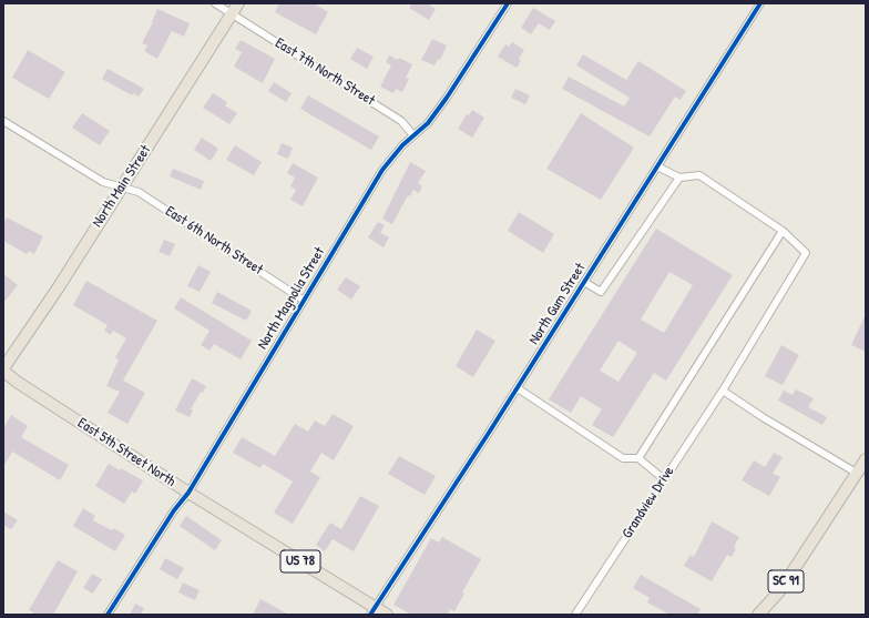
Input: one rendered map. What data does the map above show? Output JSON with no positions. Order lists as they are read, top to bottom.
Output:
{
  "streets": {
    "main road": [
      "North Main Street",
      "East 5th Street North",
      "US 78",
      "SC 91"
    ],
    "street": [
      "East 7th North Street",
      "East 6th North Street",
      "North Magnolia Street",
      "North Gum Street",
      "Grandview Drive"
    ]
  },
  "crossings": [
    ["East 7th North Street", "North Main Street"],
    ["East 7th North Street", "North Magnolia Street"],
    ["North Main Street", "East 6th North Street"],
    ["North Main Street", "East 5th Street North"],
    ["East 6th North Street", "North Magnolia Street"],
    ["North Magnolia Street", "East 5th Street North"],
    ["North Gum Street", "East 5th Street North"]
  ]
}
